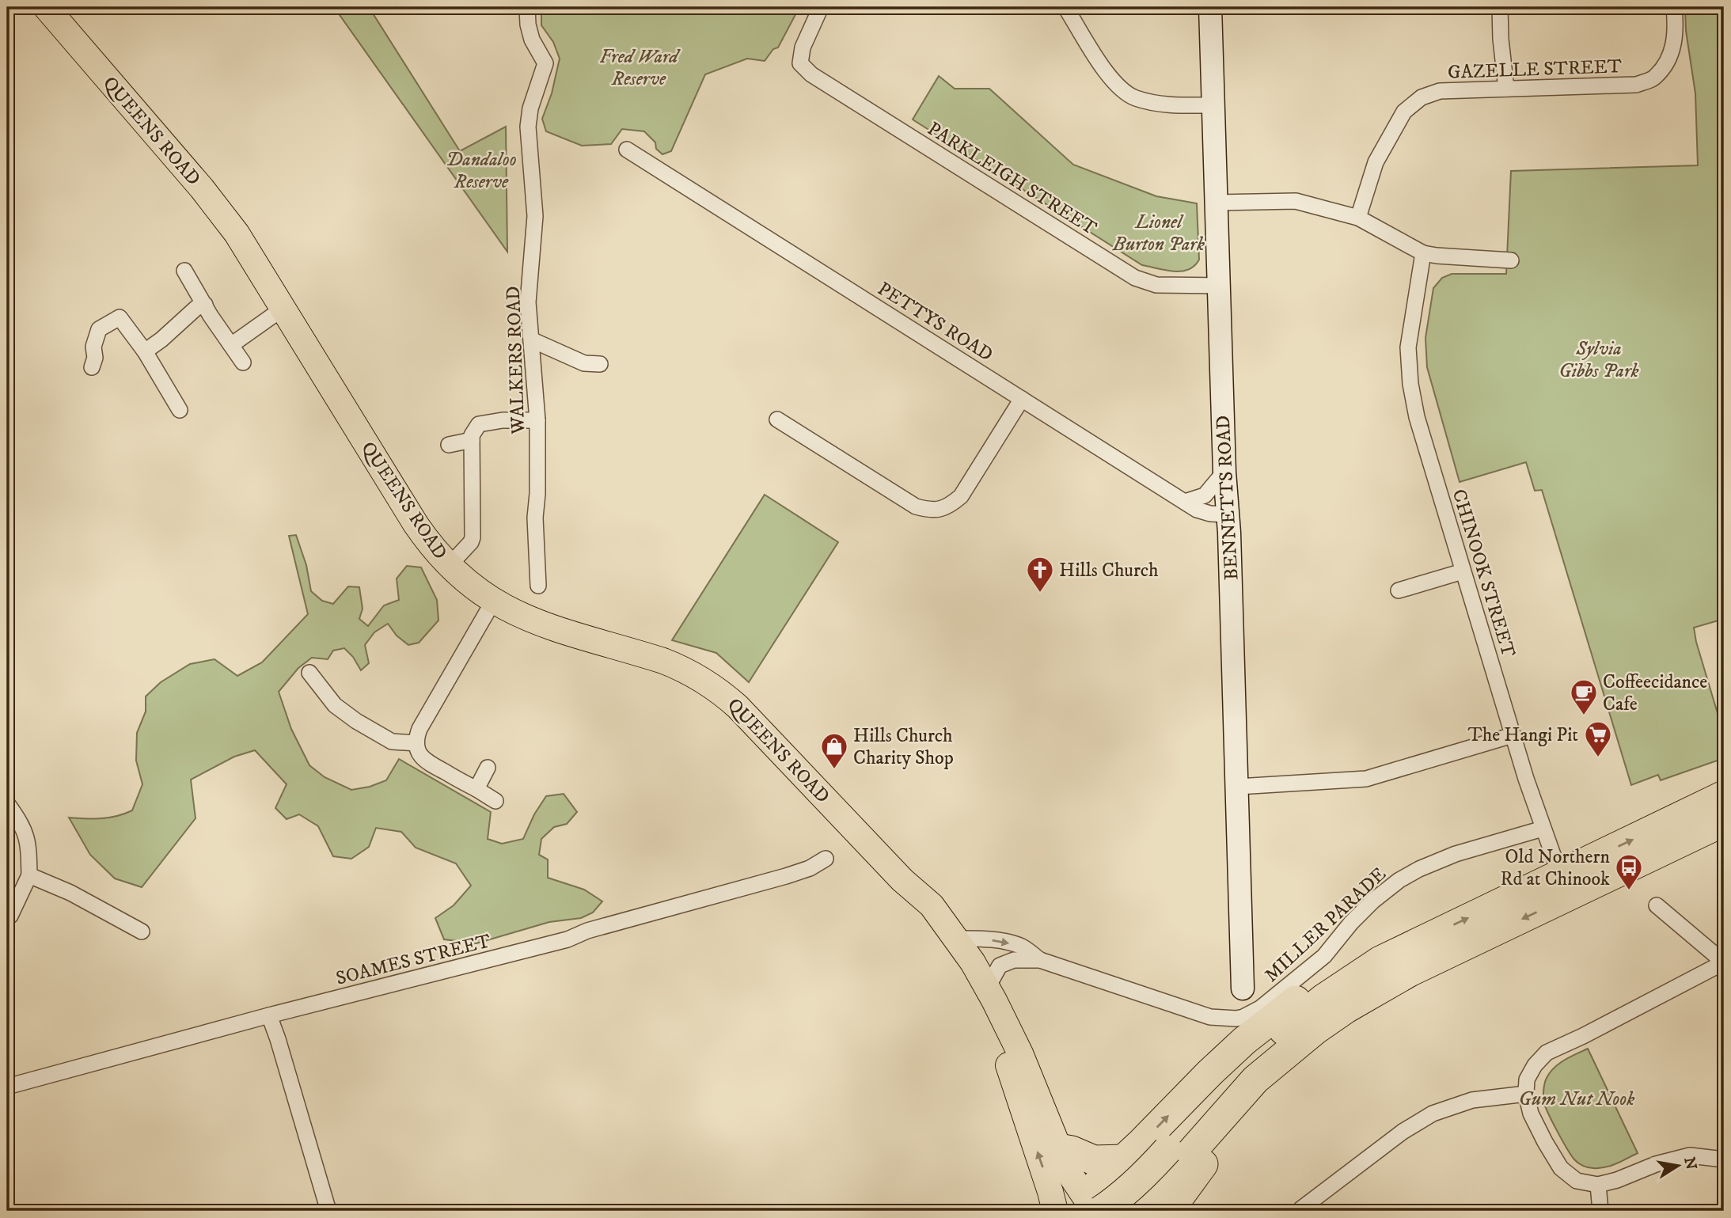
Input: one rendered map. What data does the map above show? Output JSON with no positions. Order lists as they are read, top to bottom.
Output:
{
  "streets": {
    "main road": ["QUEENS ROAD"],
    "street": [
      "GAZELLE STREET",
      "PARKLEIGH STREET",
      "PETTYS ROAD",
      "WALKERS ROAD",
      "BENNETTS ROAD",
      "CHINOOK STREET",
      "MILLER PARADE",
      "SOAMES STREET"
    ]
  },
  "crossings": [
    ["QUEENS ROAD", "MILLER PARADE"],
    ["PARKLEIGH STREET", "BENNETTS ROAD"],
    ["PETTYS ROAD", "BENNETTS ROAD"],
    ["CHINOOK STREET", "MILLER PARADE"]
  ],
  "parks": [
    "Fred Ward Reserve",
    "Dandaloo Reserve",
    "Lionel Burton Park",
    "Sylvia Gibbs Park",
    "Gum Nut Nook"
  ],
  "places": {
    "church": ["Hills Church"],
    "cafe": ["Coffeecidance Cafe"],
    "supermarket": ["The Hangi Pit"],
    "shop": ["Hills Church Charity Shop"],
    "bus stop": ["Old Northern Rd at Chinook"]
  },
  "north": "right"
}
